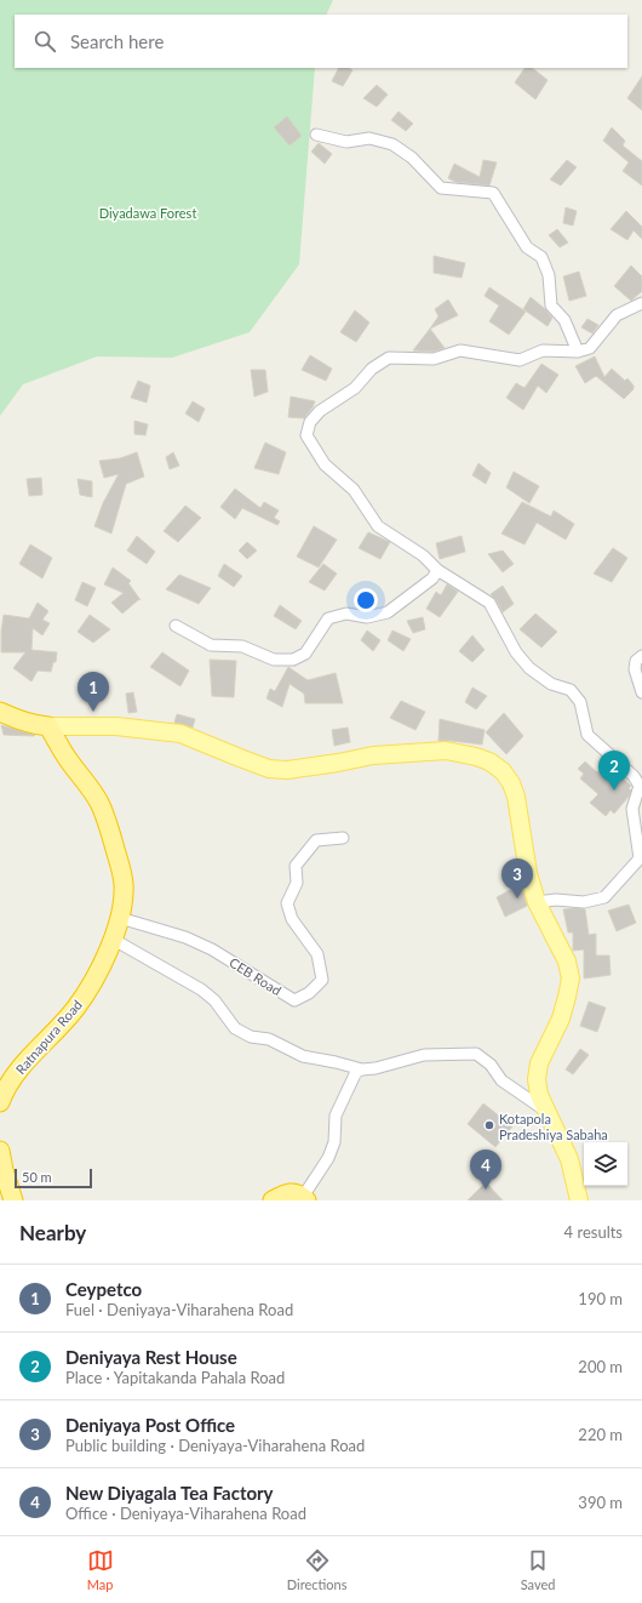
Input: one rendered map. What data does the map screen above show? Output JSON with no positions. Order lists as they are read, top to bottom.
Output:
{
  "streets": {
    "highway": ["Ratnapura Road"],
    "street": ["CEB Road"]
  },
  "crossings": [
    ["CEB Road", "Ratnapura Road"]
  ],
  "parks": ["Diyadawa Forest"],
  "places": ["Kotapola Pradeshiya Sabaha"],
  "scale_bar": "50 m",
  "page": {
    "search": "Search here",
    "pins": [
      "1",
      "2",
      "3",
      "4"
    ],
    "scale": "50 m",
    "heading": ["Nearby", "4 results"],
    "list": [
      {
        "mark": "1",
        "name": "Ceypetco",
        "note": "Fuel · Deniyaya-Viharahena Road",
        "value": "190 m"
      },
      {
        "mark": "2",
        "name": "Deniyaya Rest House",
        "note": "Place · Yapitakanda Pahala Road",
        "value": "200 m"
      },
      {
        "mark": "3",
        "name": "Deniyaya Post Office",
        "note": "Public building · Deniyaya-Viharahena Road",
        "value": "220 m"
      },
      {
        "mark": "4",
        "name": "New Diyagala Tea Factory",
        "note": "Office · Deniyaya-Viharahena Road",
        "value": "390 m"
      }
    ],
    "nav": ["Map", "Directions", "Saved"]
  }
}
